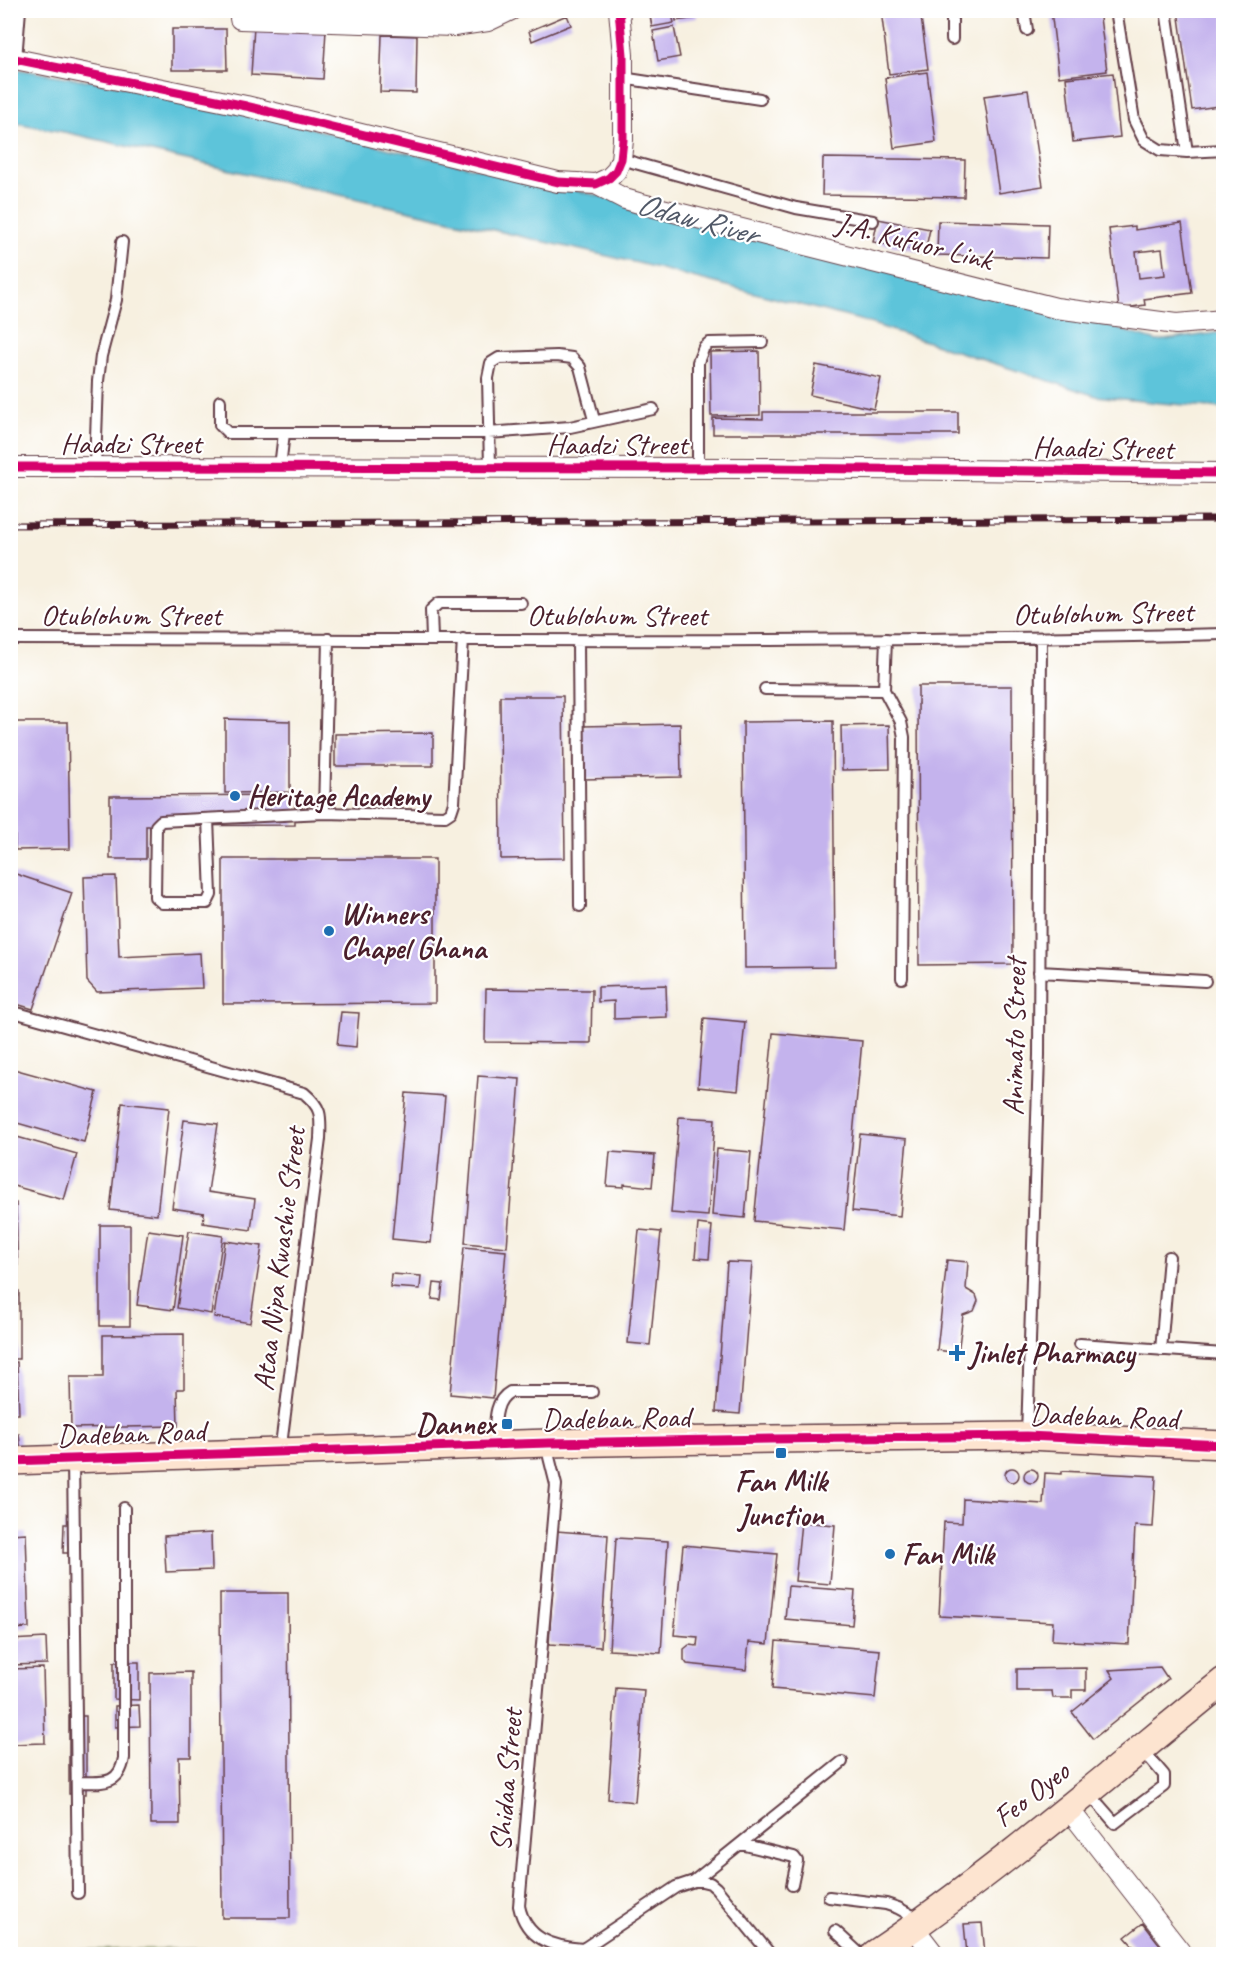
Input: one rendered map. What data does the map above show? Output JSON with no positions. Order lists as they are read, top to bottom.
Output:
{
  "streets": {
    "street": [
      "J.A. Kufuor Link",
      "Haadzi Street",
      "Dadeban Road",
      "Feo Oyeo"
    ],
    "lane": [
      "Otublohum Street",
      "Animato Street",
      "Ataa Nipa Kwashie Street",
      "Shidaa Street"
    ]
  },
  "crossings": [
    ["Otublohum Street", "Animato Street"],
    ["Animato Street", "Dadeban Road"],
    ["Ataa Nipa Kwashie Street", "Dadeban Road"],
    ["Dadeban Road", "Shidaa Street"]
  ],
  "water": ["Odaw River"],
  "places": {
    "other": ["Heritage Academy", "Winners Chapel Ghana", "Fan Milk"],
    "health": ["Jinlet Pharmacy"],
    "transit": ["Dannex", "Fan Milk Junction"]
  }
}
